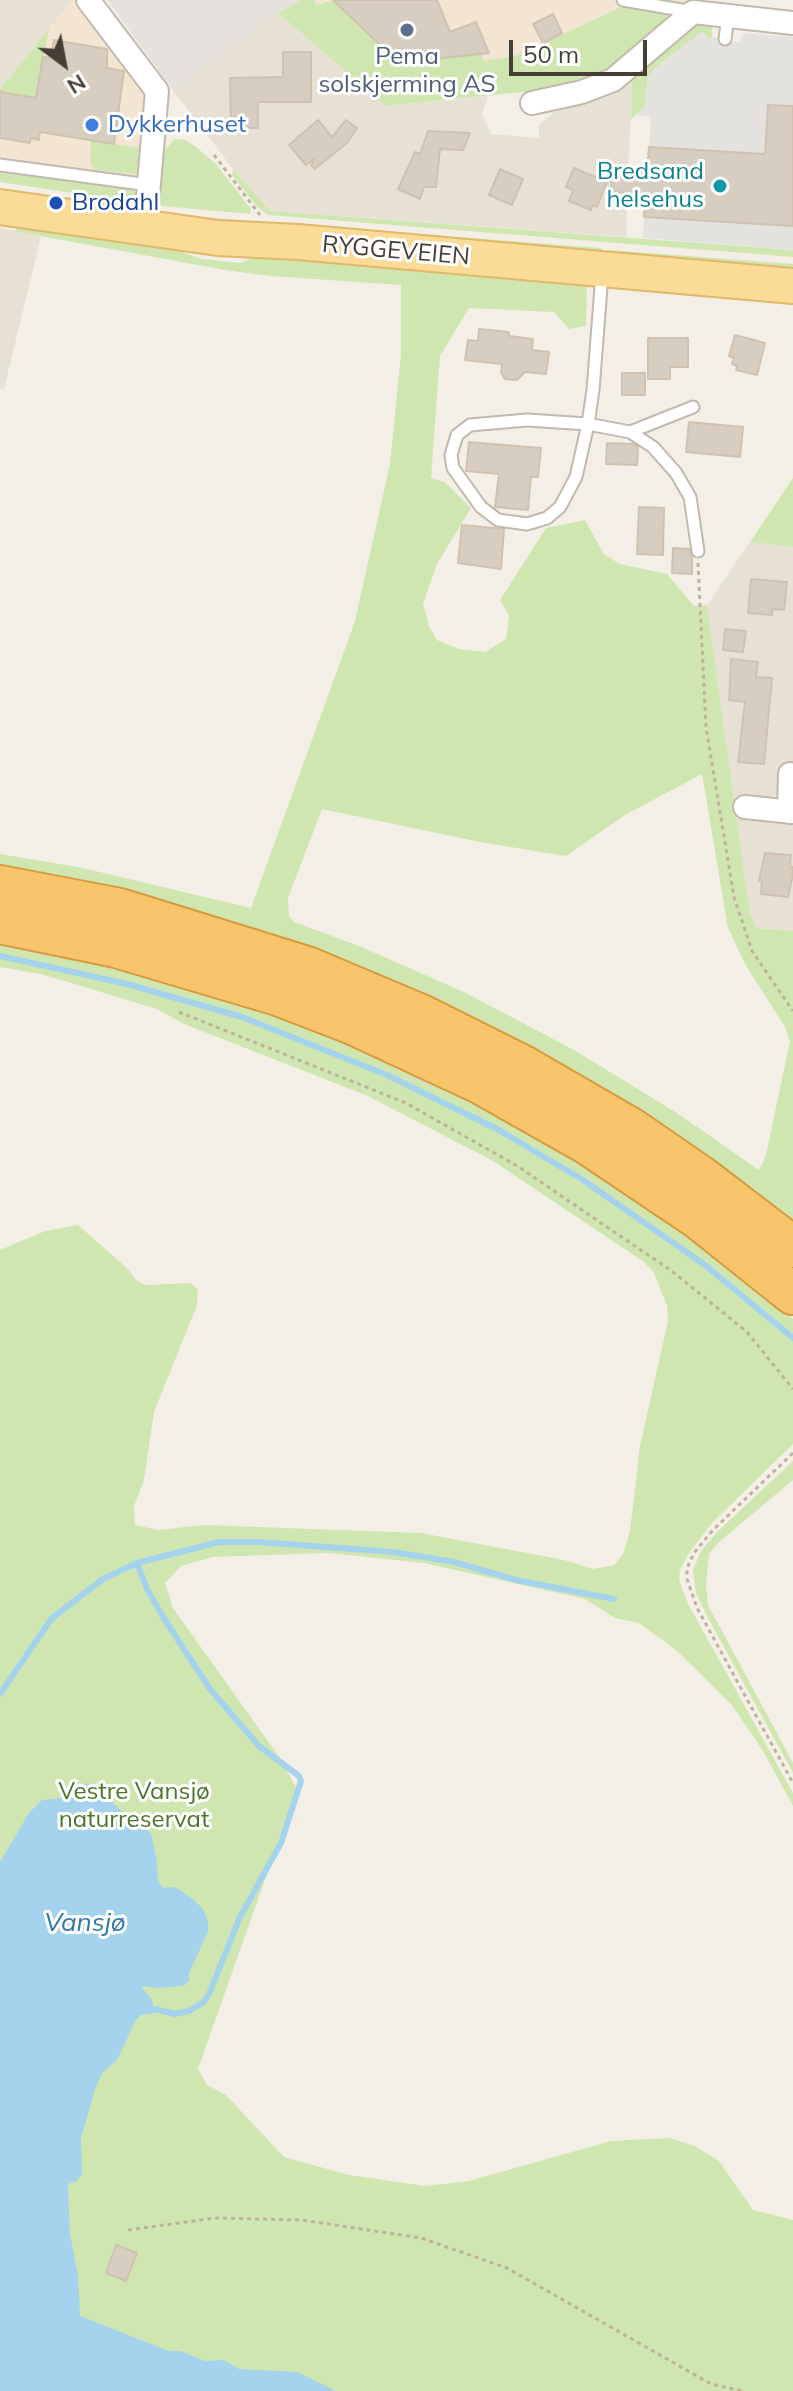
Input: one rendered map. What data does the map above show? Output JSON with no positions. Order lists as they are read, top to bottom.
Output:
{
  "streets": {
    "main road": ["RYGGEVEIEN"]
  },
  "water": ["Vansjø"],
  "parks": ["Vestre Vansjø naturreservat"],
  "places": [
    "Pema solskjerming AS",
    "Dykkerhuset",
    "Bredsand helsehus",
    "Brodahl"
  ],
  "scale_bar": "50 m",
  "north": "bottom right"
}
